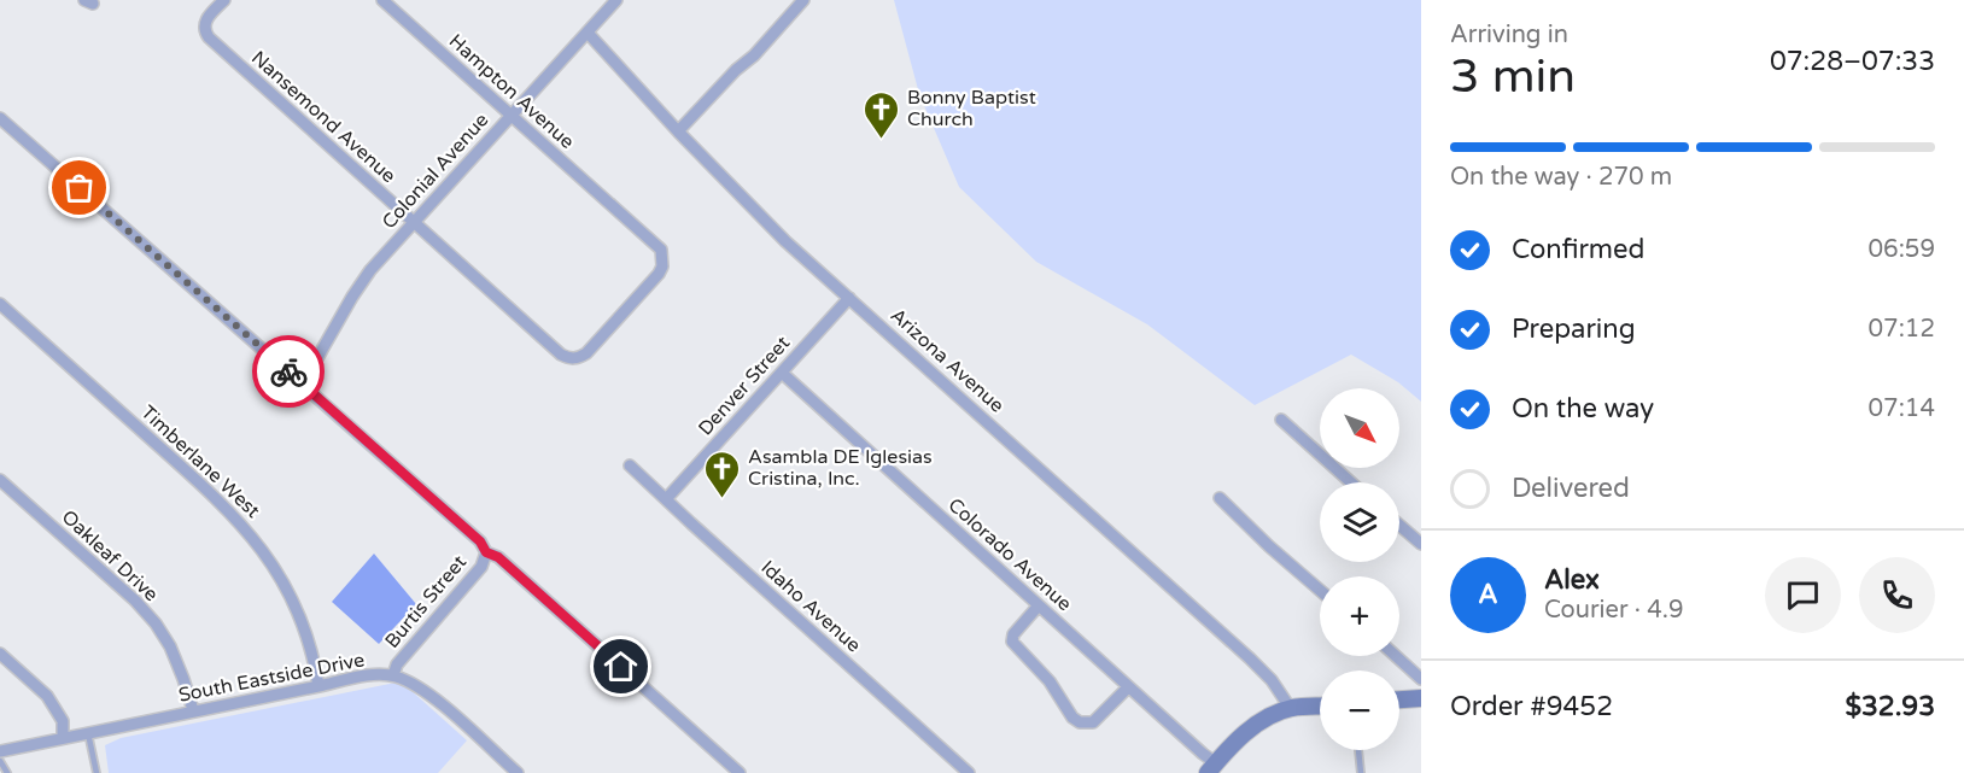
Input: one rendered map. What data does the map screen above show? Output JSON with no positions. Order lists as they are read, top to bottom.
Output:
{
  "streets": {
    "street": [
      "Hampton Avenue",
      "Nansemond Avenue",
      "Colonial Avenue",
      "Arizona Avenue",
      "Denver Street",
      "Timberlane West",
      "Colorado Avenue",
      "Oakleaf Drive",
      "Burtis Street",
      "Idaho Avenue",
      "South Eastside Drive"
    ]
  },
  "crossings": [
    ["Hampton Avenue", "Nansemond Avenue"],
    ["Hampton Avenue", "Colonial Avenue"],
    ["Nansemond Avenue", "Colonial Avenue"],
    ["Colonial Avenue", "Arizona Avenue"],
    ["Arizona Avenue", "Denver Street"],
    ["Denver Street", "Colorado Avenue"],
    ["Denver Street", "Idaho Avenue"],
    ["Timberlane West", "South Eastside Drive"],
    ["Oakleaf Drive", "South Eastside Drive"],
    ["Burtis Street", "South Eastside Drive"]
  ],
  "places": {
    "church": ["Bonny Baptist Church", "Asambla DE Iglesias Cristina, Inc."]
  },
  "north": "bottom right",
  "page": {
    "heading": ["3 min", "Arriving in", "07:28–07:33"],
    "panel": [
      "Alex",
      "Courier · 4.9",
      "Order #9452",
      "$32.93"
    ],
    "bar": "On the way · 270 m",
    "list": [
      ["Confirmed", "06:59"],
      ["Preparing", "07:12"],
      ["On the way", "07:14"],
      "Delivered"
    ],
    "map_buttons": ["+", "−"],
    "round": "A"
  }
}
